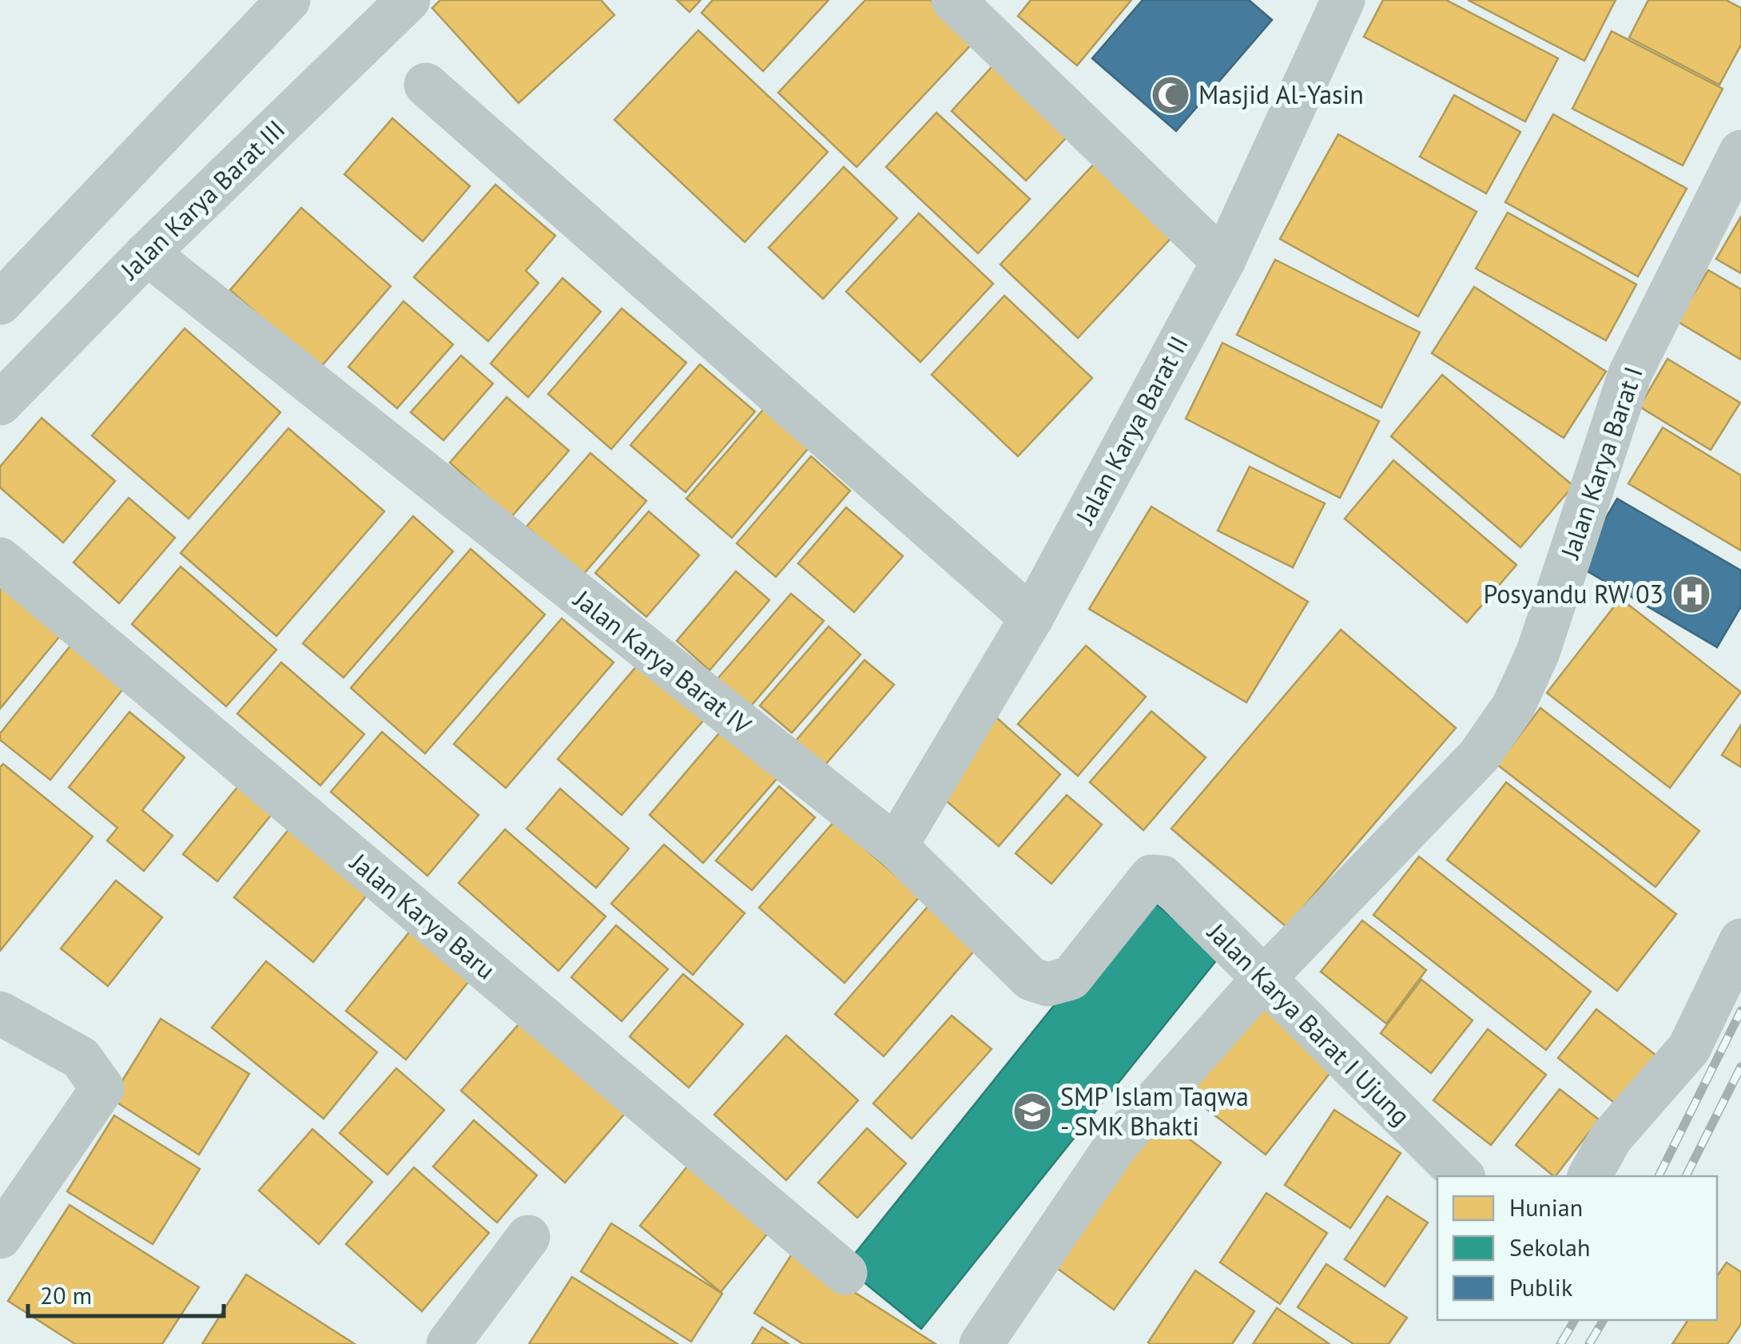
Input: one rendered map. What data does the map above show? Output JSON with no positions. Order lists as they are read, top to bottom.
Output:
{
  "streets": {
    "street": [
      "Jalan Karya Barat III",
      "Jalan Karya Barat II",
      "Jalan Karya Barat I",
      "Jalan Karya Barat IV",
      "Jalan Karya Baru",
      "Jalan Karya Barat I Ujung"
    ]
  },
  "crossings": [
    ["Jalan Karya Barat III", "Jalan Karya Barat IV"],
    ["Jalan Karya Barat II", "Jalan Karya Barat IV"],
    ["Jalan Karya Barat I", "Jalan Karya Barat I Ujung"],
    ["Jalan Karya Barat IV", "Jalan Karya Barat I Ujung"]
  ],
  "places": {
    "mosque": ["Masjid Al-Yasin"],
    "hospital": ["Posyandu RW 03"],
    "school or university": ["SMP Islam Taqwa - SMK Bhakti"]
  },
  "legend": ["Hunian", "Sekolah", "Publik"],
  "scale_bar": "20 m"
}
